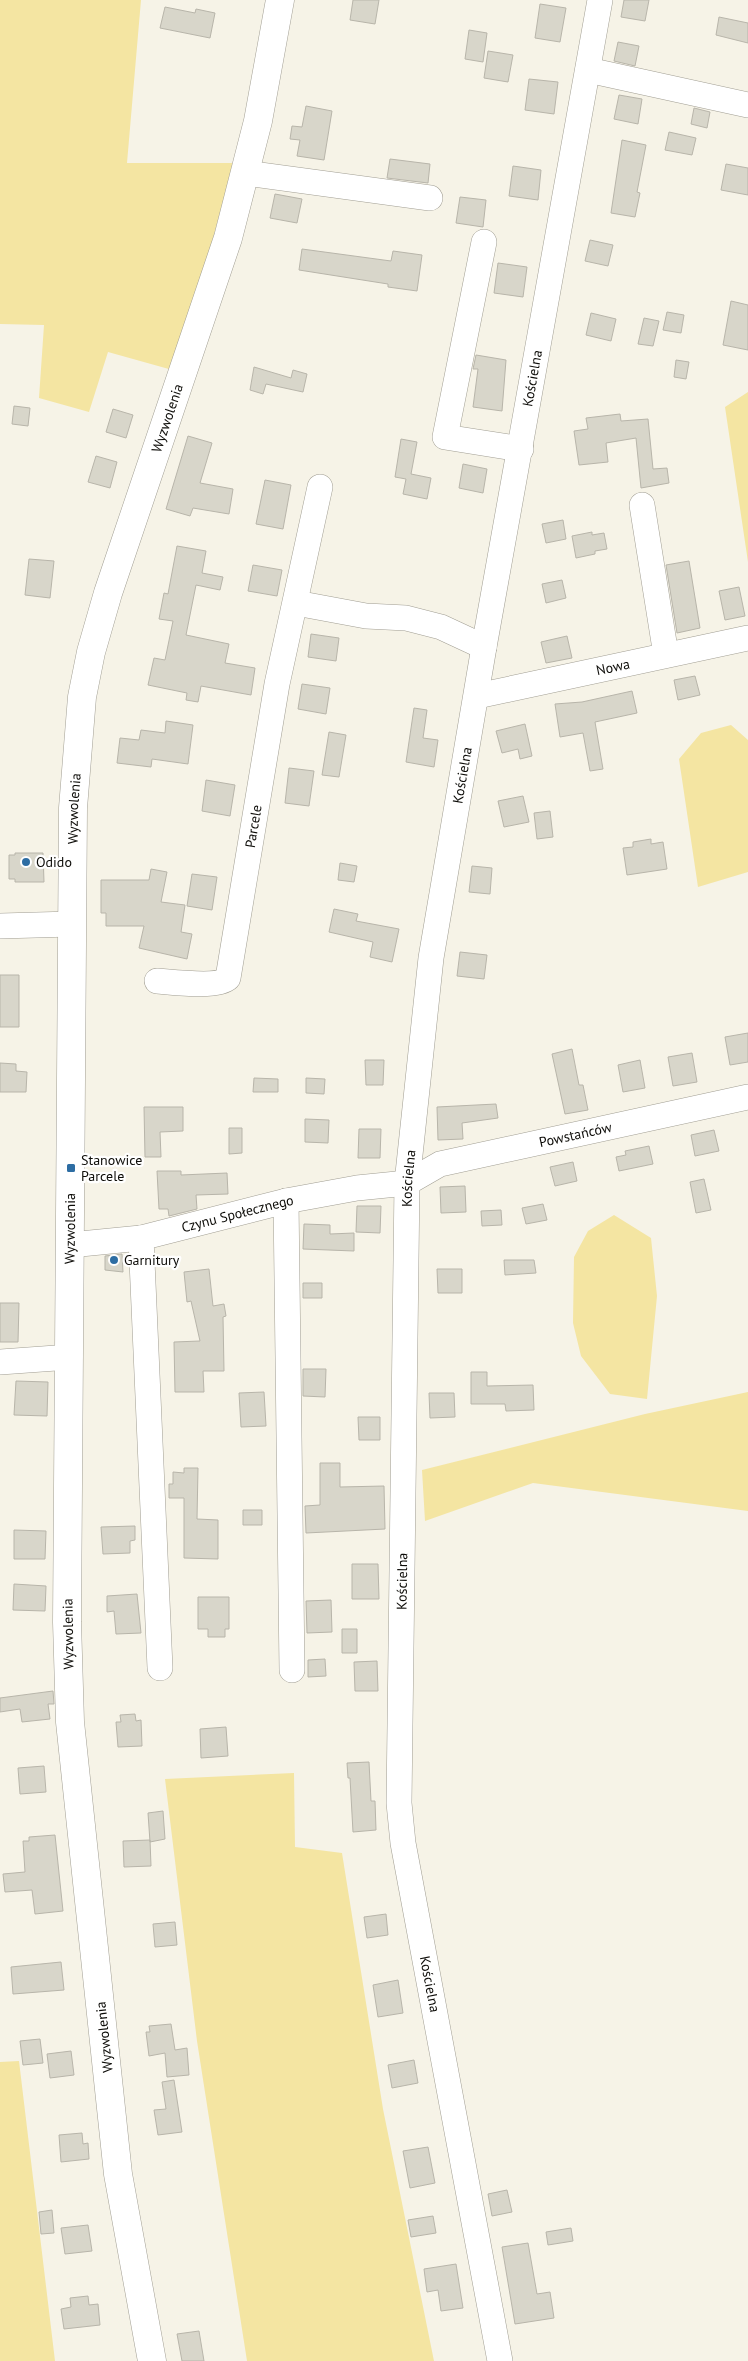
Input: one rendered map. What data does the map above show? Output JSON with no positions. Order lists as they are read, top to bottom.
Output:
{
  "streets": {
    "main road": ["Wyzwolenia"],
    "street": [
      "Kościelna",
      "Nowa",
      "Parcele",
      "Powstańców",
      "Czynu Społecznego"
    ]
  },
  "crossings": [
    ["Kościelna", "Nowa"],
    ["Kościelna", "Powstańców"],
    ["Kościelna", "Czynu Społecznego"],
    ["Wyzwolenia", "Czynu Społecznego"],
    ["Powstańców", "Czynu Społecznego"]
  ],
  "places": {
    "other": ["Odido", "Garnitury"],
    "transit": ["Stanowice Parcele"]
  }
}
